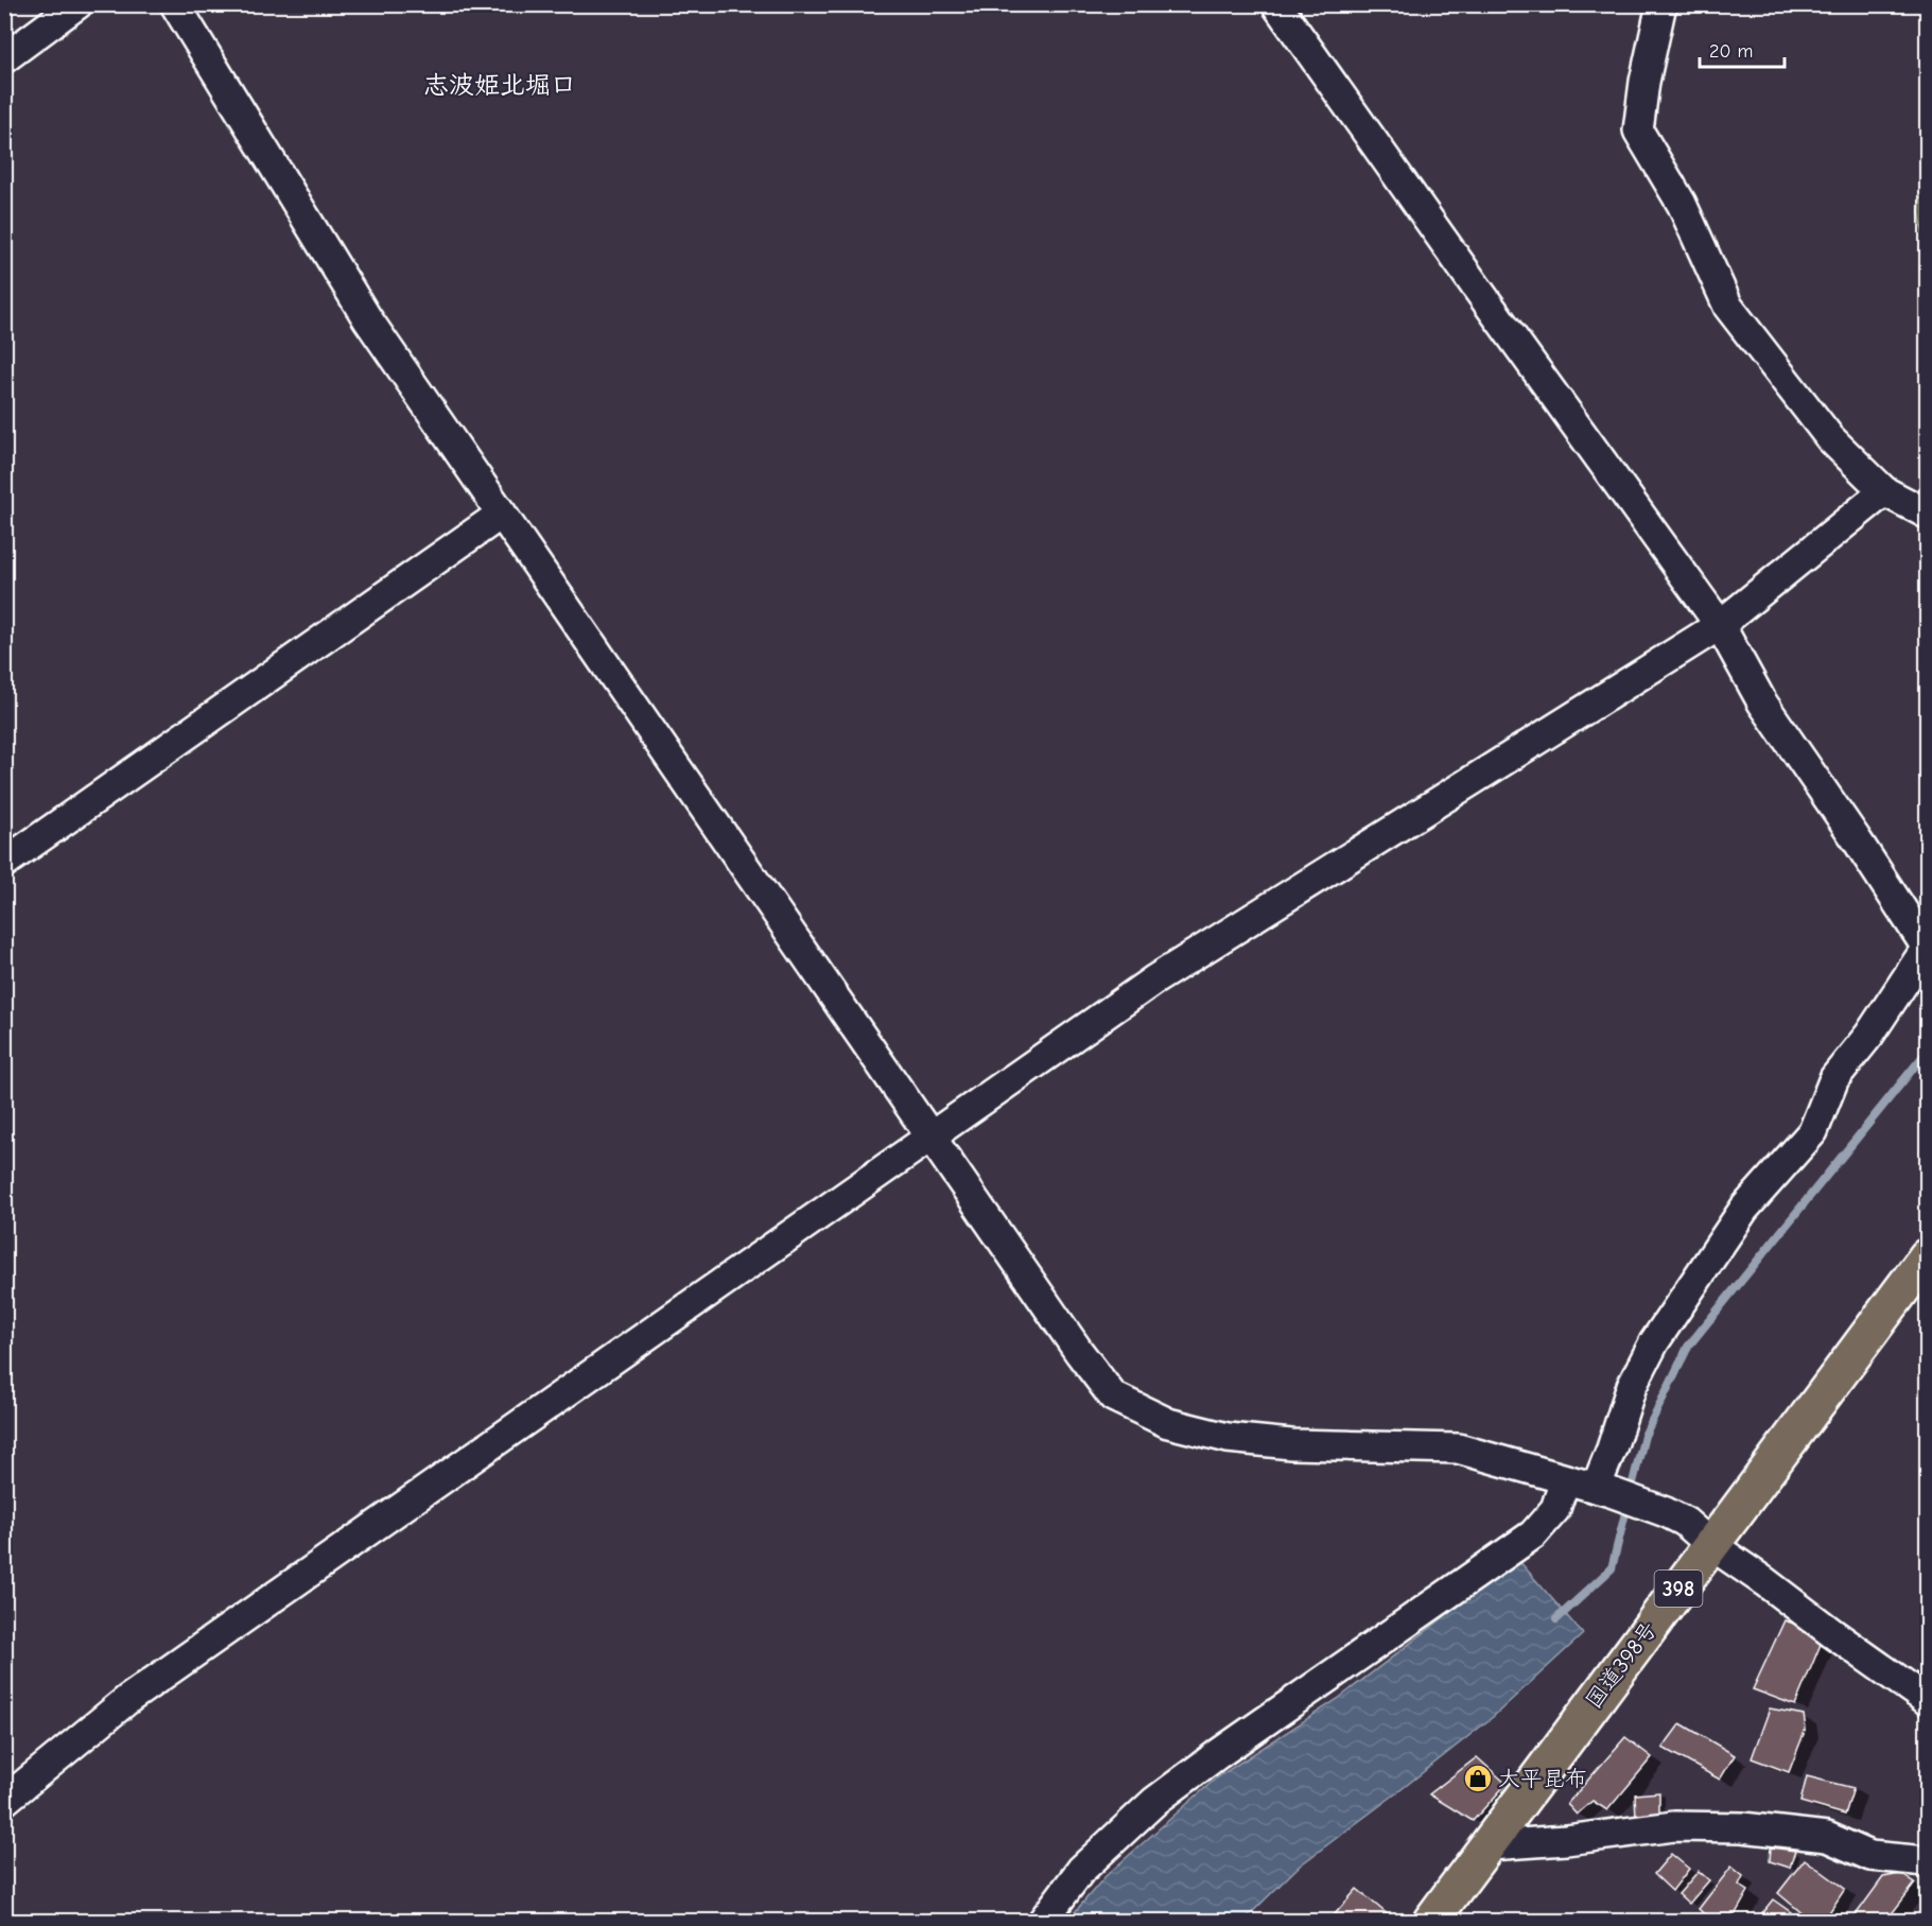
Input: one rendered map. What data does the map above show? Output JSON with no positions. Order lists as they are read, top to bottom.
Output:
{
  "streets": {
    "highway": ["398", "国道398号"]
  },
  "districts": ["志波姫北堀口"],
  "places": {
    "shop": ["大平昆布"]
  },
  "scale_bar": "20 m"
}
